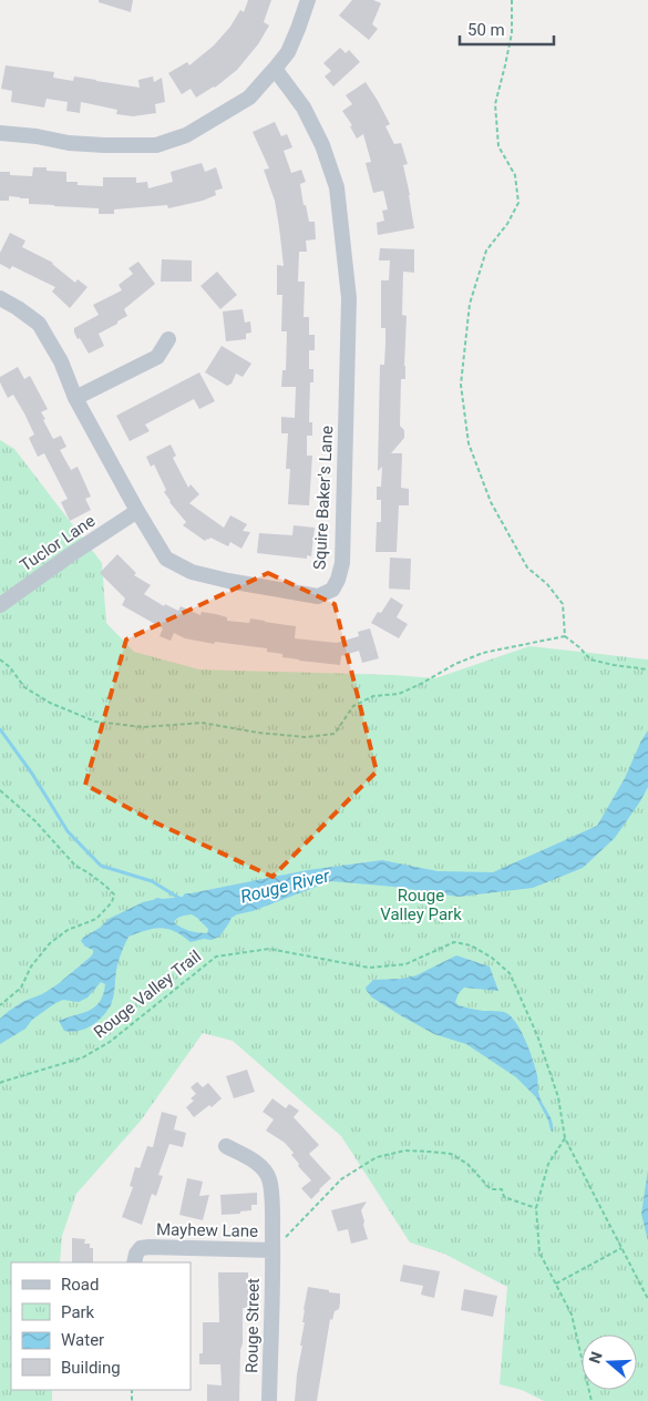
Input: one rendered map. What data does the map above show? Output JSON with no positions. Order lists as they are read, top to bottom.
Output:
{
  "streets": {
    "street": [
      "Squire Baker's Lane",
      "Tuclor Lane",
      "Mayhew Lane",
      "Rouge Street"
    ],
    "path": ["Rouge Valley Trail"]
  },
  "crossings": [
    ["Squire Baker's Lane", "Tuclor Lane"],
    ["Mayhew Lane", "Rouge Street"]
  ],
  "water": ["Rouge River"],
  "parks": ["Rouge Valley Park"],
  "legend": [
    "Road",
    "Park",
    "Water",
    "Building"
  ],
  "scale_bar": "50 m",
  "north": "left"
}
